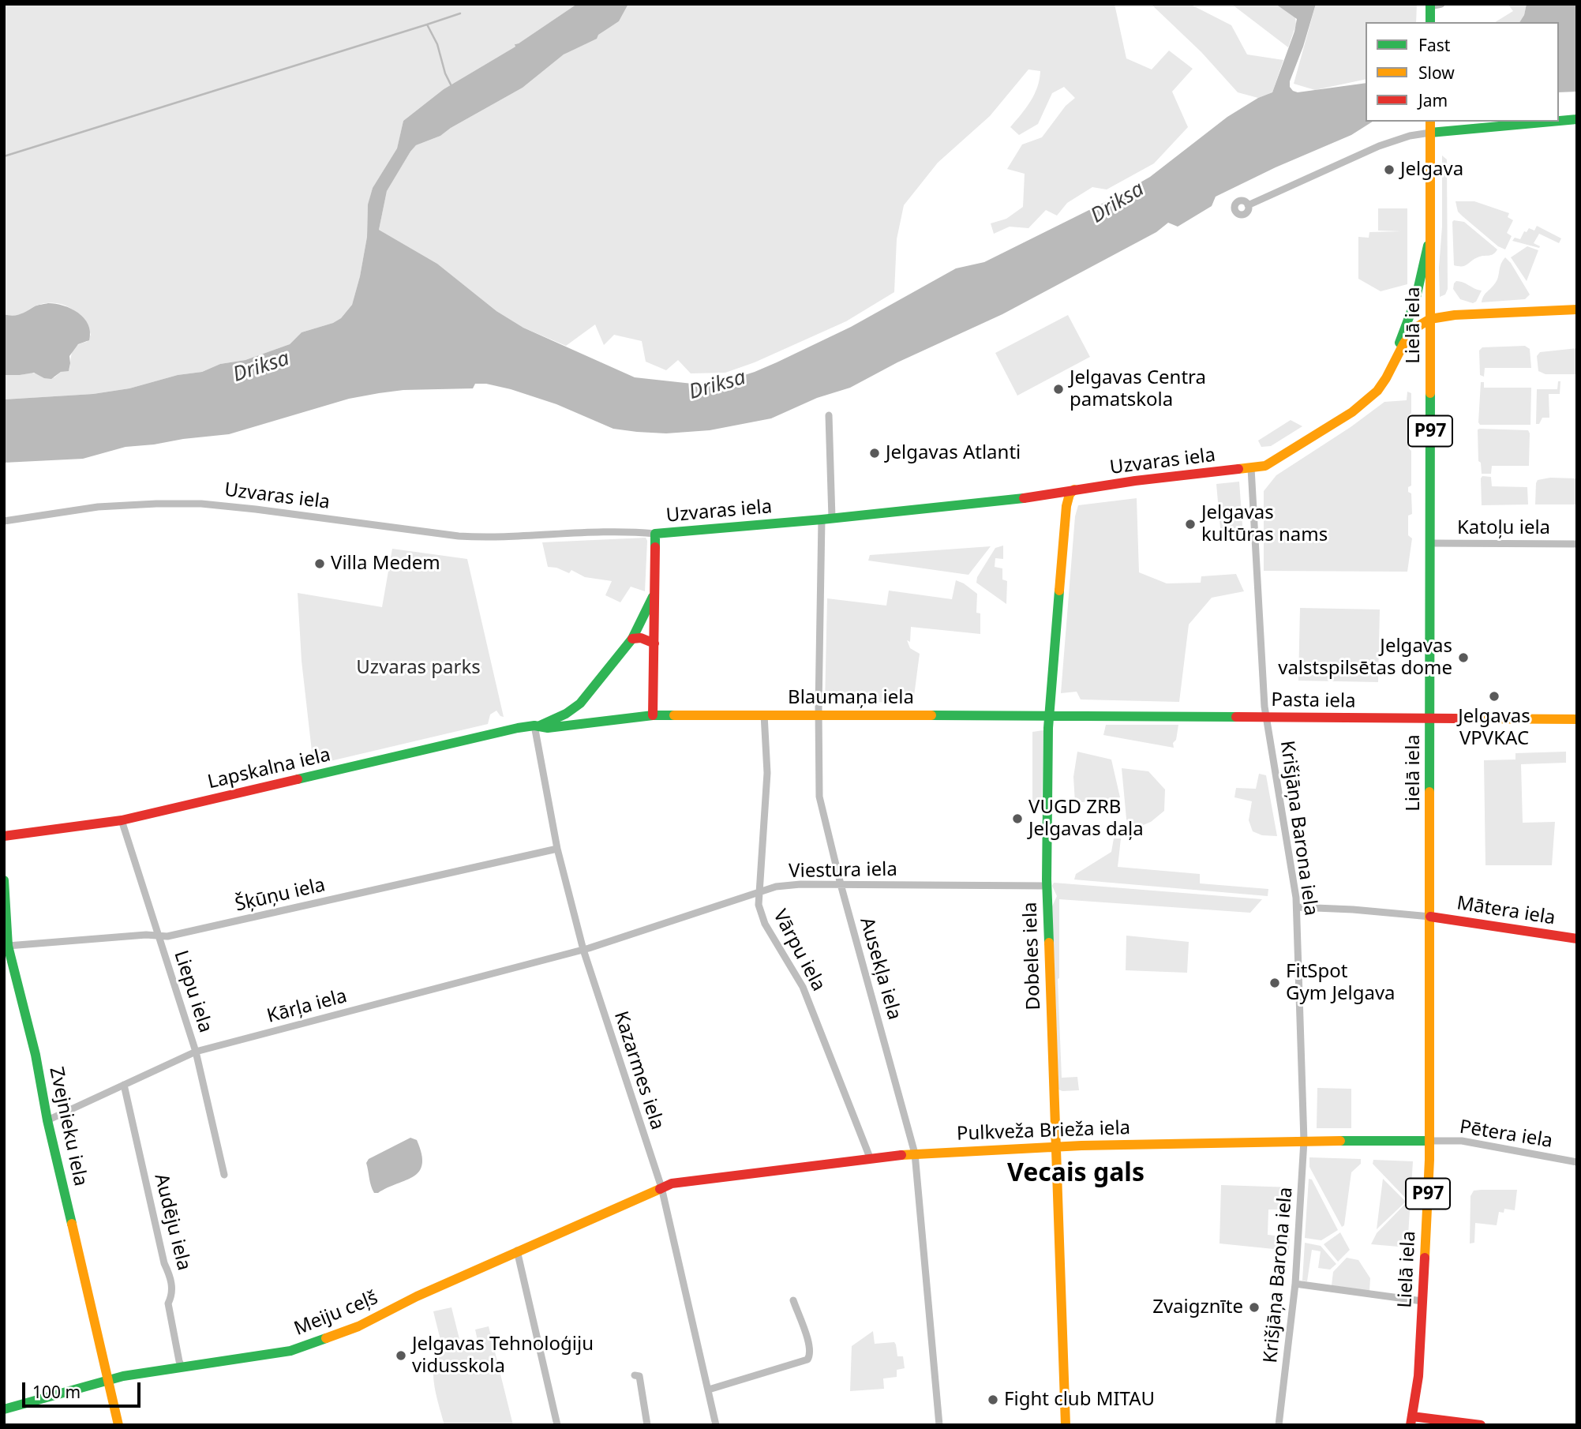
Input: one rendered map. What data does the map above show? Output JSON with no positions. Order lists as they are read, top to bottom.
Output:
{
  "streets": {
    "main road": [
      "Lielā iela",
      "P97",
      "Uzvaras iela",
      "Blaumaņa iela",
      "Pasta iela",
      "Lapskalna iela",
      "Mātera iela",
      "Dobeles iela",
      "Zvejnieku iela",
      "Pulkveža Brieža iela",
      "Meiju ceļš"
    ],
    "street": [
      "Katoļu iela",
      "Krišjāņa Barona iela",
      "Viestura iela",
      "Šķūņu iela",
      "Vārpu iela",
      "Ausekļa iela",
      "Liepu iela",
      "Kārļa iela",
      "Kazarmes iela",
      "Pētera iela",
      "Audēju iela"
    ]
  },
  "crossings": [
    ["Lielā iela", "Uzvaras iela"],
    ["Lielā iela", "Katoļu iela"],
    ["Lielā iela", "Pasta iela"],
    ["Lielā iela", "Mātera iela"],
    ["Lielā iela", "Pulkveža Brieža iela"],
    ["Lielā iela", "Pētera iela"],
    ["Uzvaras iela", "Lapskalna iela"],
    ["Uzvaras iela", "Krišjāņa Barona iela"],
    ["Uzvaras iela", "Dobeles iela"],
    ["Uzvaras iela", "Ausekļa iela"],
    ["Blaumaņa iela", "Pasta iela"],
    ["Blaumaņa iela", "Lapskalna iela"],
    ["Blaumaņa iela", "Vārpu iela"],
    ["Blaumaņa iela", "Dobeles iela"],
    ["Blaumaņa iela", "Ausekļa iela"],
    ["Pasta iela", "Krišjāņa Barona iela"],
    ["Pasta iela", "Dobeles iela"],
    ["Lapskalna iela", "Liepu iela"],
    ["Lapskalna iela", "Kazarmes iela"],
    ["Krišjāņa Barona iela", "Pulkveža Brieža iela"],
    ["Viestura iela", "Vārpu iela"],
    ["Viestura iela", "Dobeles iela"],
    ["Viestura iela", "Ausekļa iela"],
    ["Viestura iela", "Kārļa iela"],
    ["Viestura iela", "Kazarmes iela"],
    ["Šķūņu iela", "Liepu iela"],
    ["Šķūņu iela", "Kazarmes iela"],
    ["Šķūņu iela", "Zvejnieku iela"],
    ["Vārpu iela", "Pulkveža Brieža iela"],
    ["Dobeles iela", "Pulkveža Brieža iela"],
    ["Ausekļa iela", "Pulkveža Brieža iela"],
    ["Liepu iela", "Kārļa iela"],
    ["Kārļa iela", "Kazarmes iela"],
    ["Kārļa iela", "Zvejnieku iela"],
    ["Kārļa iela", "Audēju iela"],
    ["Kazarmes iela", "Pulkveža Brieža iela"],
    ["Kazarmes iela", "Meiju ceļš"],
    ["Zvejnieku iela", "Meiju ceļš"],
    ["Pulkveža Brieža iela", "Pētera iela"],
    ["Pulkveža Brieža iela", "Meiju ceļš"],
    ["Audēju iela", "Meiju ceļš"]
  ],
  "districts": ["Vecais gals"],
  "water": ["Driksa"],
  "parks": ["Uzvaras parks"],
  "places": [
    "Jelgava",
    "Jelgavas Centra pamatskola",
    "Jelgavas Atlanti",
    "Jelgavas kultūras nams",
    "Villa Medem",
    "Jelgavas valstspilsētas dome",
    "Jelgavas VPVKAC",
    "VUGD ZRB Jelgavas daļa",
    "FitSpot Gym Jelgava",
    "Zvaigznīte",
    "Jelgavas Tehnoloģiju vidusskola",
    "Fight club MITAU"
  ],
  "legend": ["Fast", "Slow", "Jam"],
  "scale_bar": "100 m"
}
